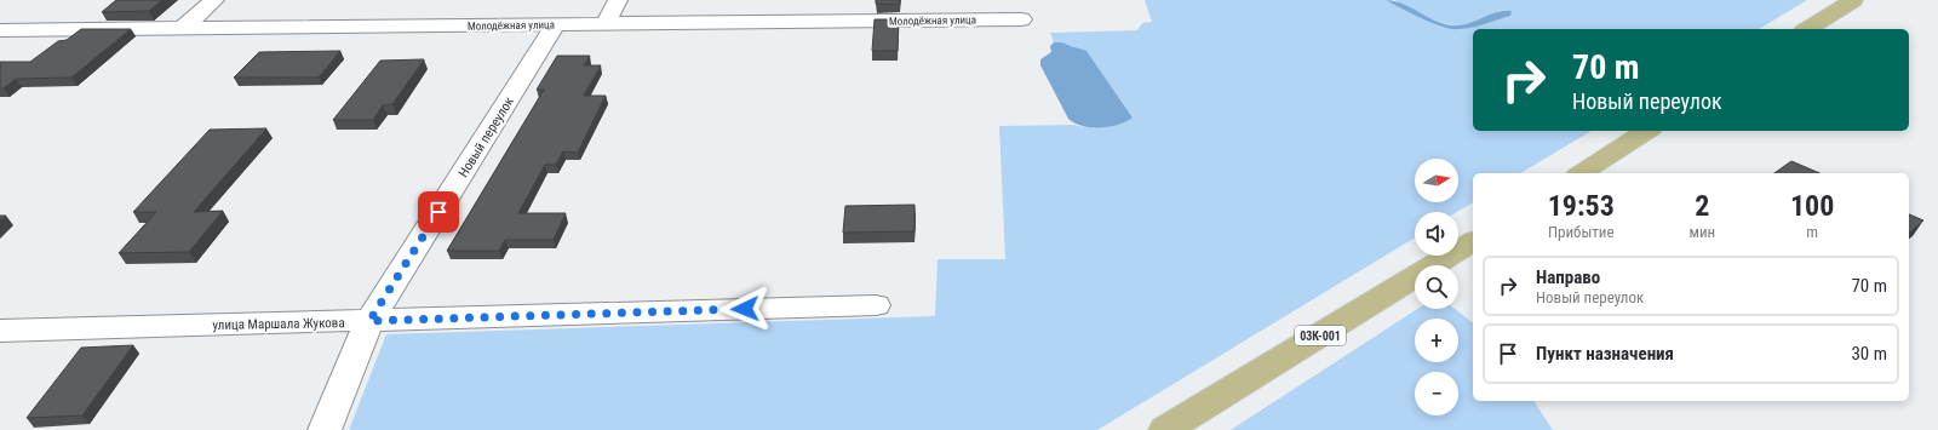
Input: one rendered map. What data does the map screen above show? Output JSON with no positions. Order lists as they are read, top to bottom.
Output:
{
  "streets": {
    "main road": ["03К-001"],
    "street": ["Молодёжная улица", "Новый переулок", "улица Маршала Жукова"]
  },
  "crossings": [
    ["Молодёжная улица", "Новый переулок"],
    ["Новый переулок", "улица Маршала Жукова"]
  ],
  "north": "right",
  "page": {
    "turn": ["70 m", "Новый переулок"],
    "map_buttons": ["+", "−"],
    "eta": [
      "19:53",
      "Прибытие",
      "2",
      "мин",
      "100",
      "m"
    ],
    "list": [
      {
        "name": "Направо",
        "note": "Новый переулок",
        "value": "70 m"
      },
      {
        "name": "Пункт назначения",
        "value": "30 m"
      }
    ]
  }
}
